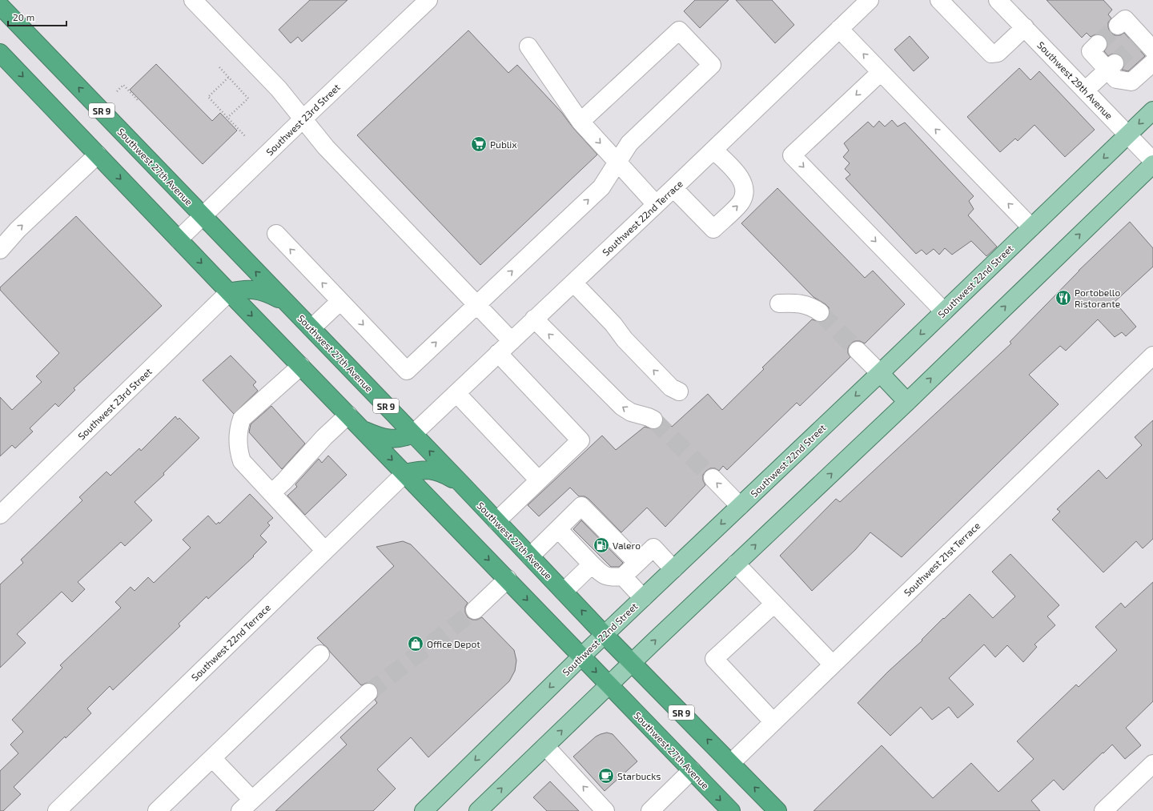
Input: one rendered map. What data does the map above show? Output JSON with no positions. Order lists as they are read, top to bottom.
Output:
{
  "streets": {
    "highway": ["SR 9", "Southwest 27th Avenue"],
    "main road": ["Southwest 22nd Street"],
    "street": [
      "Southwest 29th Avenue",
      "Southwest 23rd Street",
      "Southwest 22nd Terrace",
      "Southwest 21st Terrace"
    ]
  },
  "crossings": [
    ["Southwest 29th Avenue", "Southwest 22nd Street"],
    ["Southwest 23rd Street", "Southwest 27th Avenue"],
    ["Southwest 27th Avenue", "Southwest 22nd Terrace"],
    ["Southwest 27th Avenue", "Southwest 22nd Street"],
    ["Southwest 27th Avenue", "Southwest 21st Terrace"]
  ],
  "places": {
    "supermarket": ["Publix"],
    "restaurant": ["Portobello Ristorante"],
    "fuel station": ["Valero"],
    "shop": ["Office Depot"],
    "cafe": ["Starbucks"]
  },
  "scale_bar": "20 m"
}
